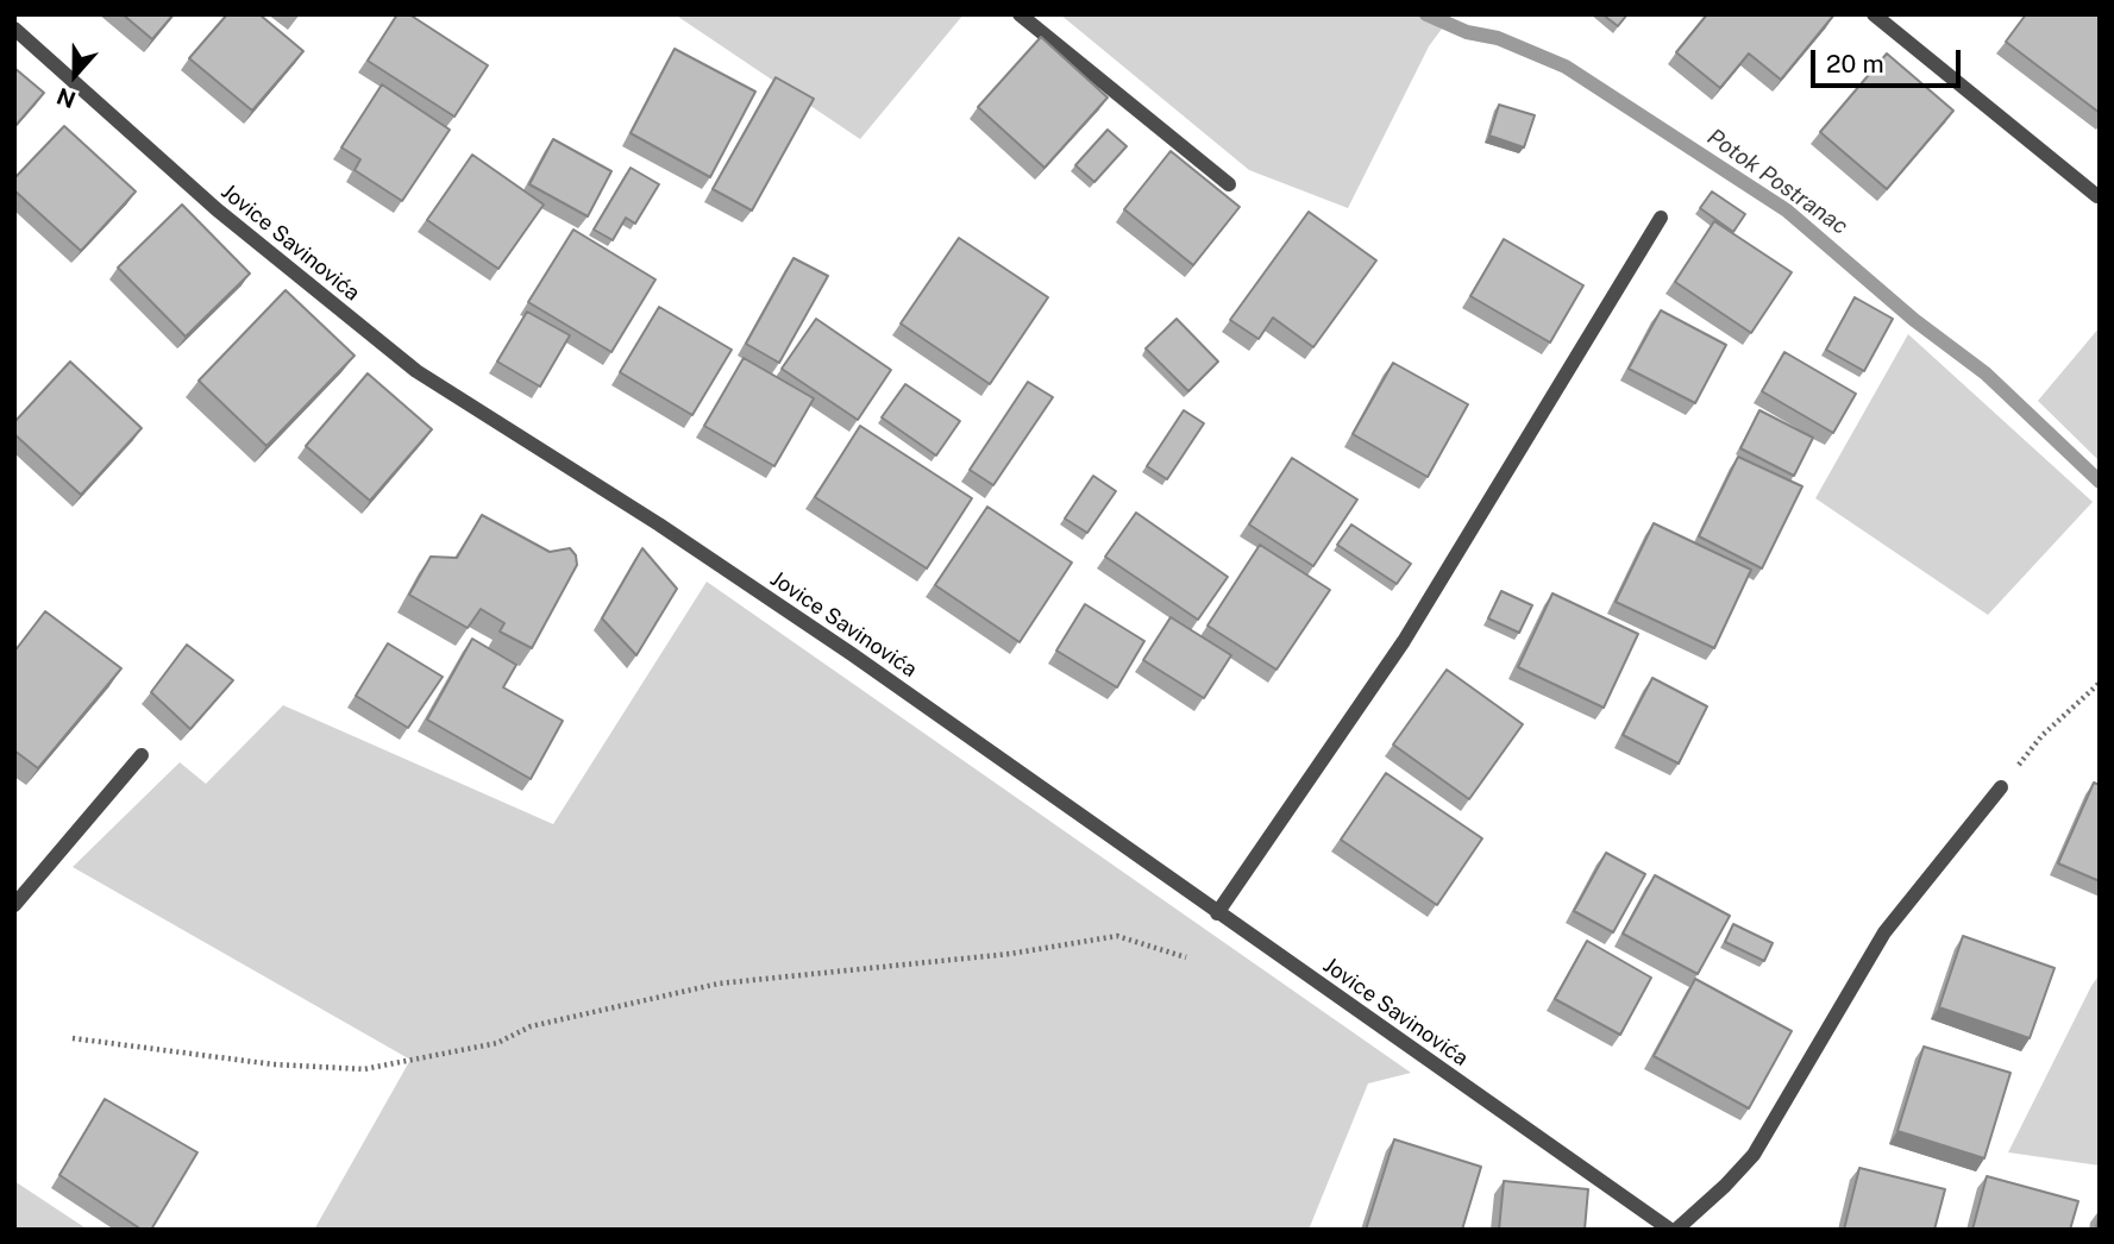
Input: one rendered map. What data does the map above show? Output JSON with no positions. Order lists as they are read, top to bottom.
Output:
{
  "streets": {
    "street": ["Jovice Savinovića"]
  },
  "water": ["Potok Postranac"],
  "scale_bar": "20 m",
  "north": "bottom"
}
